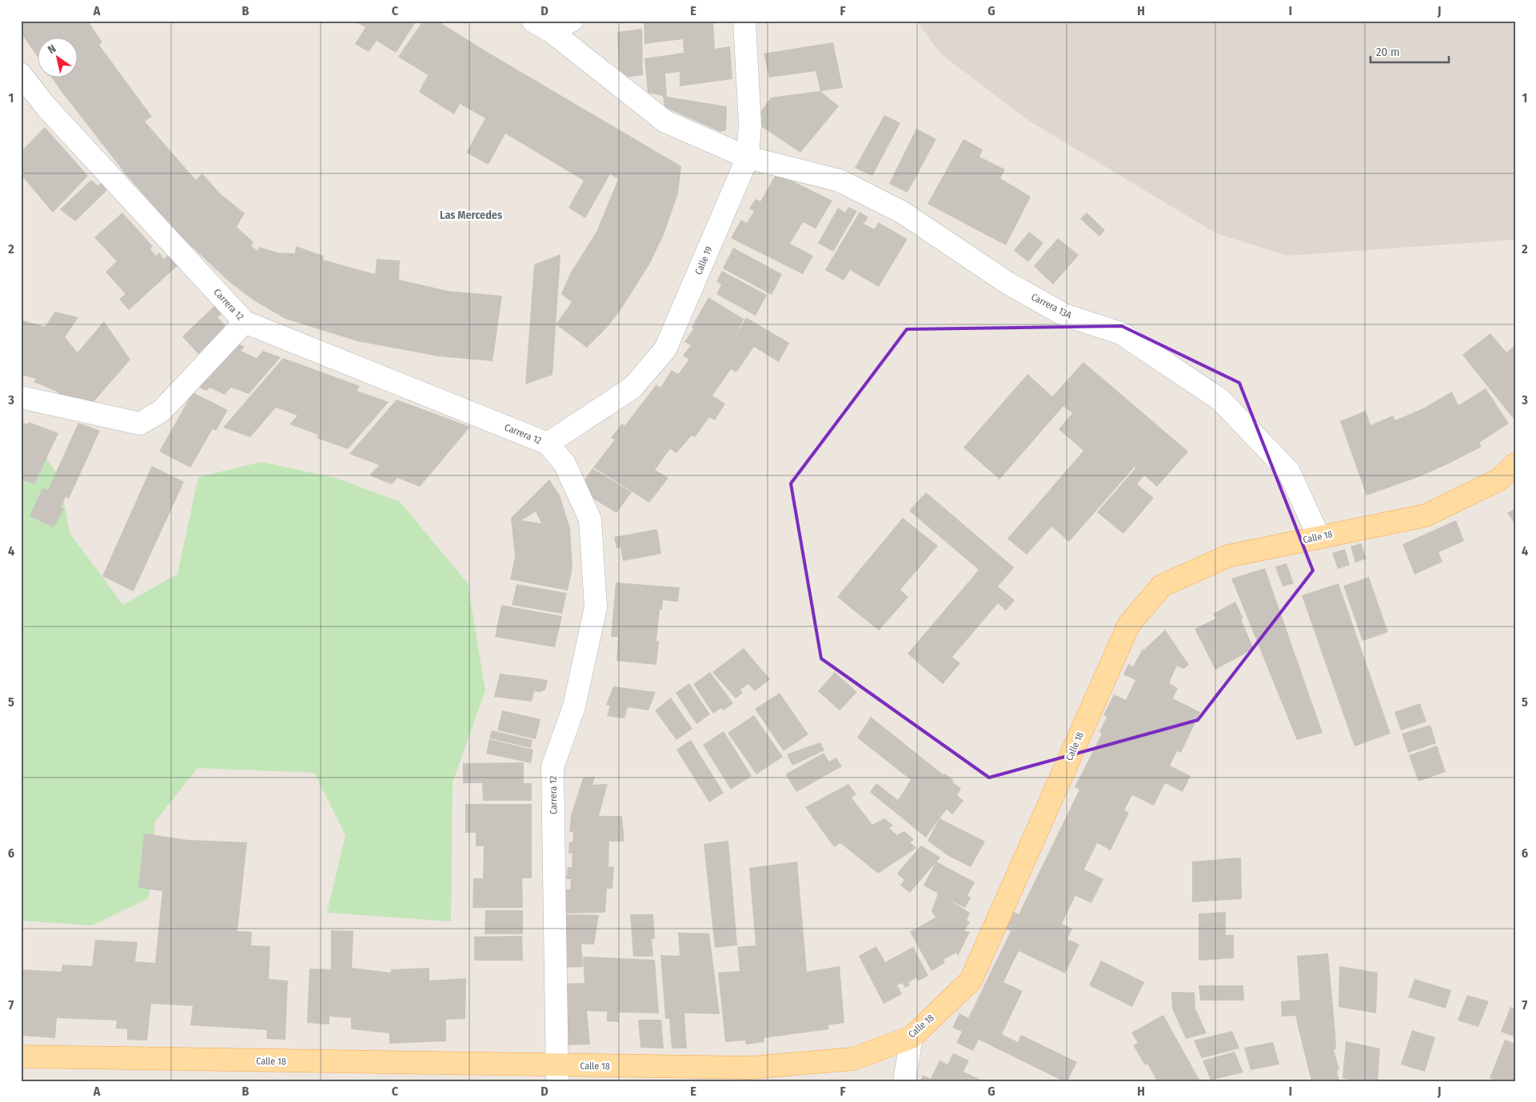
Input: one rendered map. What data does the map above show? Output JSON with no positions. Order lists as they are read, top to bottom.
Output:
{
  "streets": {
    "main road": ["Calle 18"],
    "street": ["Calle 19", "Carrera 12", "Carrera 13A"]
  },
  "crossings": [
    ["Calle 19", "Carrera 12"],
    ["Calle 19", "Carrera 13A"],
    ["Carrera 12", "Calle 18"],
    ["Carrera 13A", "Calle 18"]
  ],
  "districts": ["Las Mercedes"],
  "scale_bar": "20 m",
  "north": "top left",
  "grid": {
    "columns": [
      "A",
      "B",
      "C",
      "D",
      "E",
      "F",
      "G",
      "H",
      "I",
      "J"
    ],
    "rows": [
      "1",
      "2",
      "3",
      "4",
      "5",
      "6",
      "7"
    ]
  }
}
